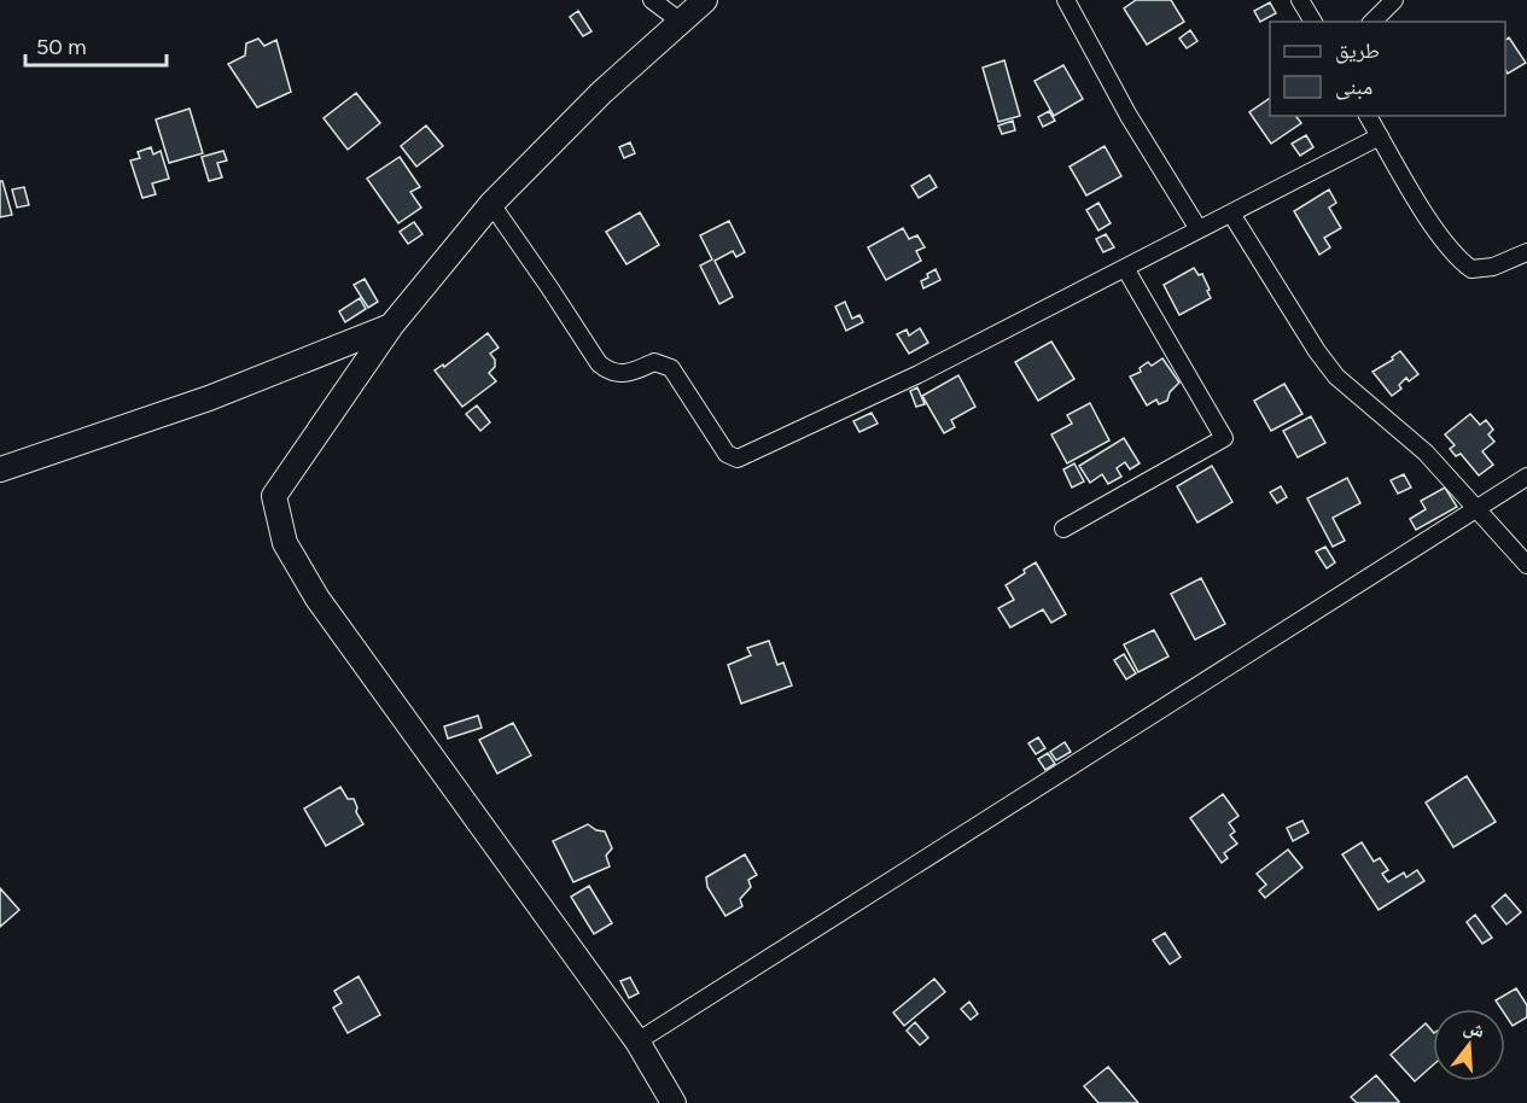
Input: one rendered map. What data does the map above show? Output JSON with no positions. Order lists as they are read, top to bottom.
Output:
{
  "legend": ["طريق", "مبنى"],
  "scale_bar": "50 m",
  "north": "top"
}
